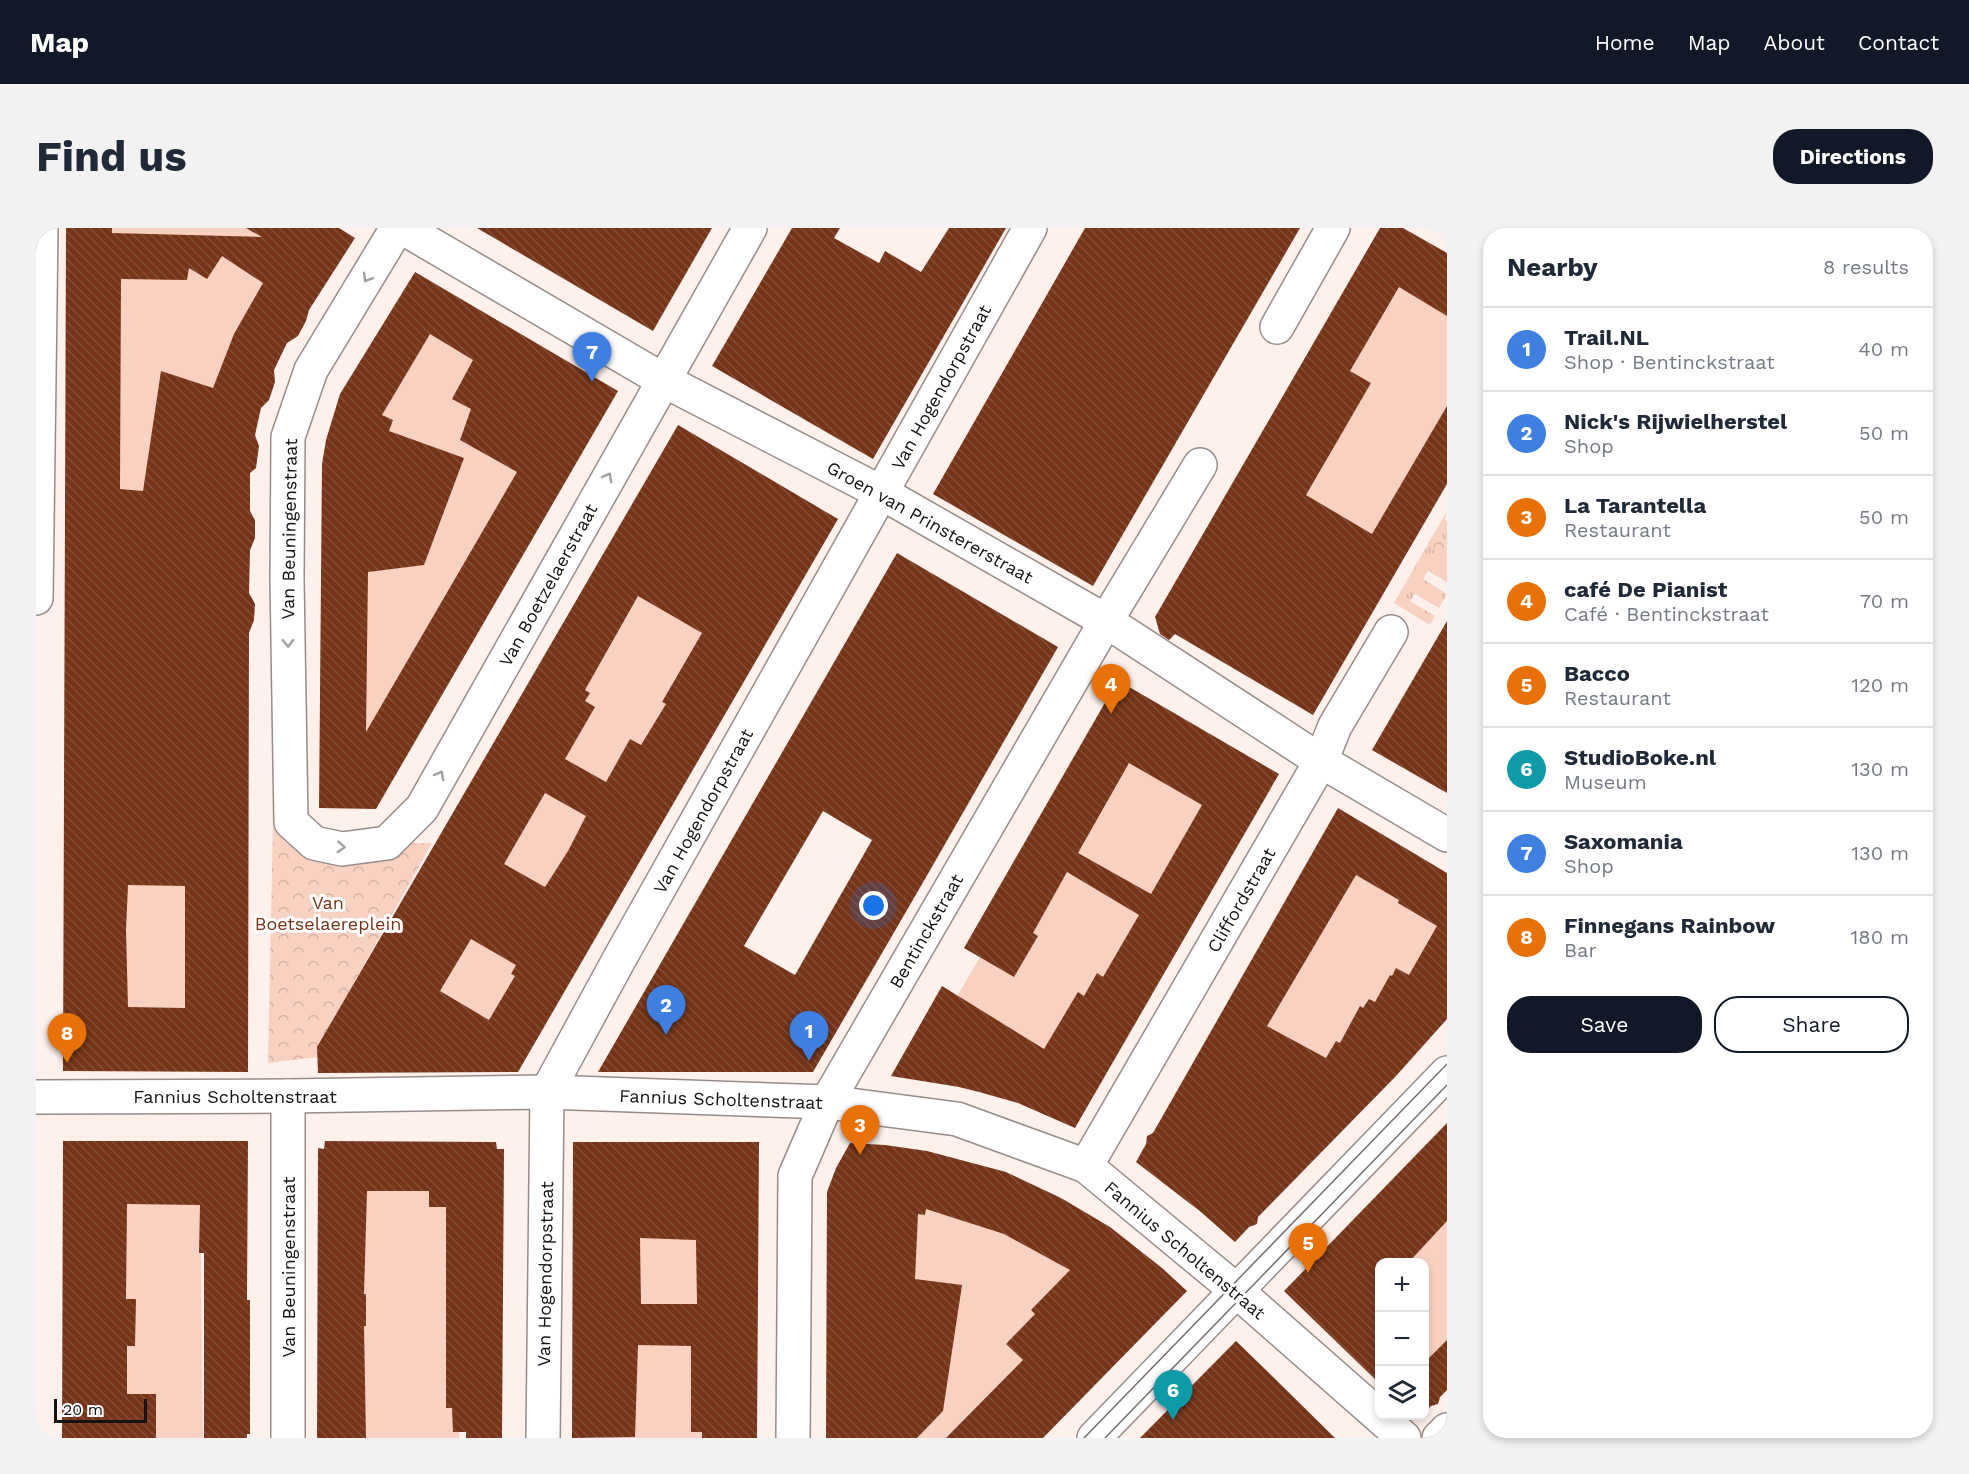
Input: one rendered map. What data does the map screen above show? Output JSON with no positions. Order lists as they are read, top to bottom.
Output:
{
  "streets": {
    "street": [
      "Van Hogendorpstraat",
      "Groen van Prinstererstraat",
      "Van Beuningenstraat",
      "Van Boetzelaerstraat",
      "Cliffordstraat",
      "Bentinckstraat",
      "Fannius Scholtenstraat"
    ]
  },
  "crossings": [
    ["Van Hogendorpstraat", "Groen van Prinstererstraat"],
    ["Van Hogendorpstraat", "Fannius Scholtenstraat"],
    ["Groen van Prinstererstraat", "Van Boetzelaerstraat"],
    ["Groen van Prinstererstraat", "Cliffordstraat"],
    ["Groen van Prinstererstraat", "Bentinckstraat"],
    ["Van Beuningenstraat", "Van Boetzelaerstraat"],
    ["Van Beuningenstraat", "Fannius Scholtenstraat"],
    ["Cliffordstraat", "Fannius Scholtenstraat"],
    ["Bentinckstraat", "Fannius Scholtenstraat"]
  ],
  "one_way": ["Van Boetzelaerstraat"],
  "parks": ["Van Boetselaereplein"],
  "scale_bar": "20 m",
  "page": {
    "header": "Map",
    "nav": [
      "Home",
      "Map",
      "About",
      "Contact"
    ],
    "buttons": [
      "Directions",
      ["Save", "Share"]
    ],
    "title": "Find us",
    "heading": ["Nearby", "8 results"],
    "list": [
      {
        "mark": "1",
        "name": "Trail.NL",
        "note": "Shop · Bentinckstraat",
        "value": "40 m"
      },
      {
        "mark": "2",
        "name": "Nick's Rijwielherstel",
        "note": "Shop",
        "value": "50 m"
      },
      {
        "mark": "3",
        "name": "La Tarantella",
        "note": "Restaurant",
        "value": "50 m"
      },
      {
        "mark": "4",
        "name": "café De Pianist",
        "note": "Café · Bentinckstraat",
        "value": "70 m"
      },
      {
        "mark": "5",
        "name": "Bacco",
        "note": "Restaurant",
        "value": "120 m"
      },
      {
        "mark": "6",
        "name": "StudioBoke.nl",
        "note": "Museum",
        "value": "130 m"
      },
      {
        "mark": "7",
        "name": "Saxomania",
        "note": "Shop",
        "value": "130 m"
      },
      {
        "mark": "8",
        "name": "Finnegans Rainbow",
        "note": "Bar",
        "value": "180 m"
      }
    ],
    "pins": [
      "7",
      "4",
      "2",
      "1",
      "8",
      "3",
      "5",
      "6"
    ],
    "map_buttons": ["+", "−"],
    "scale": "20 m"
  }
}
